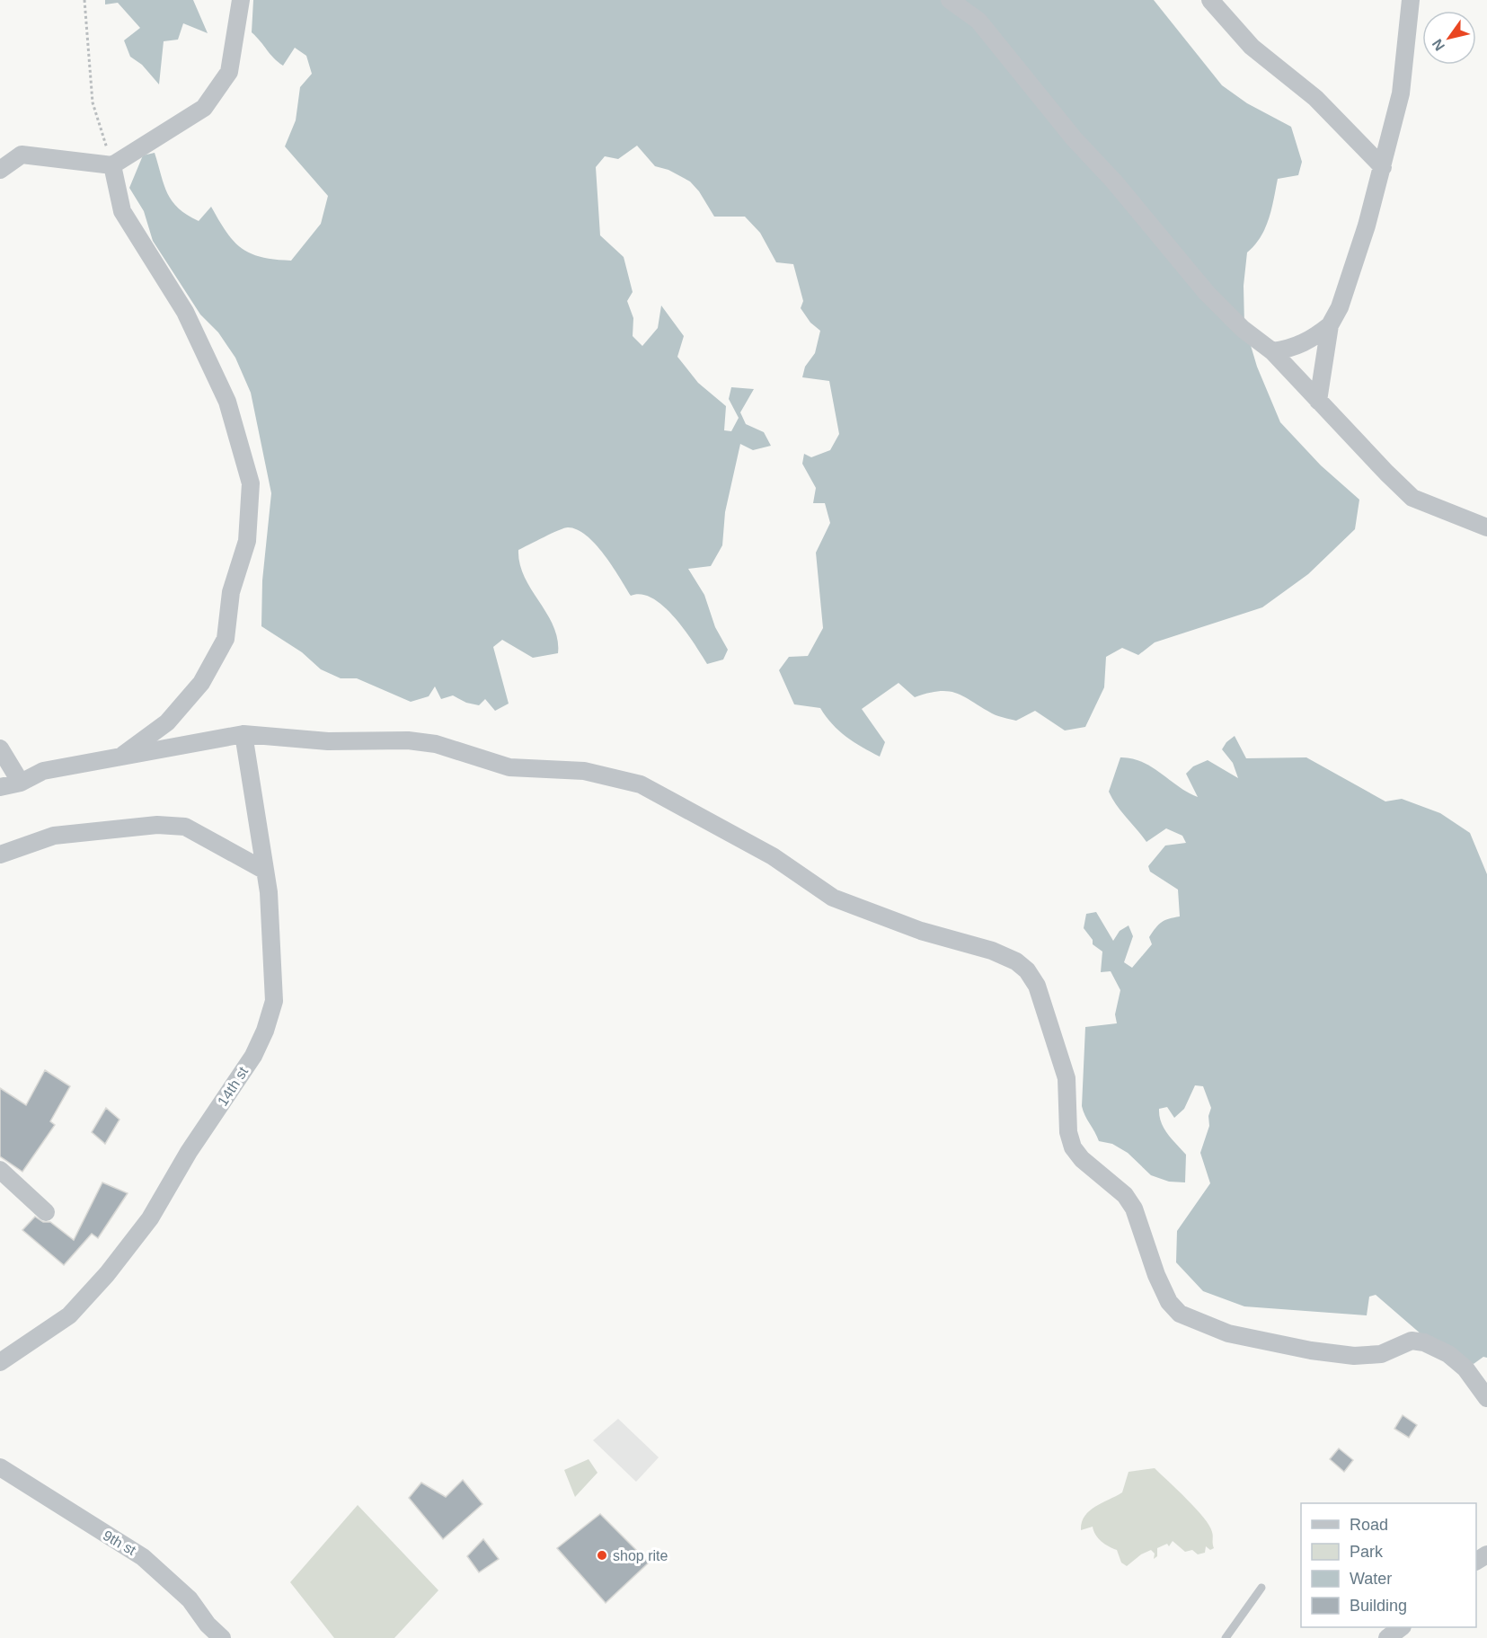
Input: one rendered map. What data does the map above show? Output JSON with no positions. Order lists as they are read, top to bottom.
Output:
{
  "streets": {
    "street": ["14th st", "9th st"]
  },
  "places": ["shop rite"],
  "legend": [
    "Road",
    "Park",
    "Water",
    "Building"
  ],
  "north": "bottom left"
}
